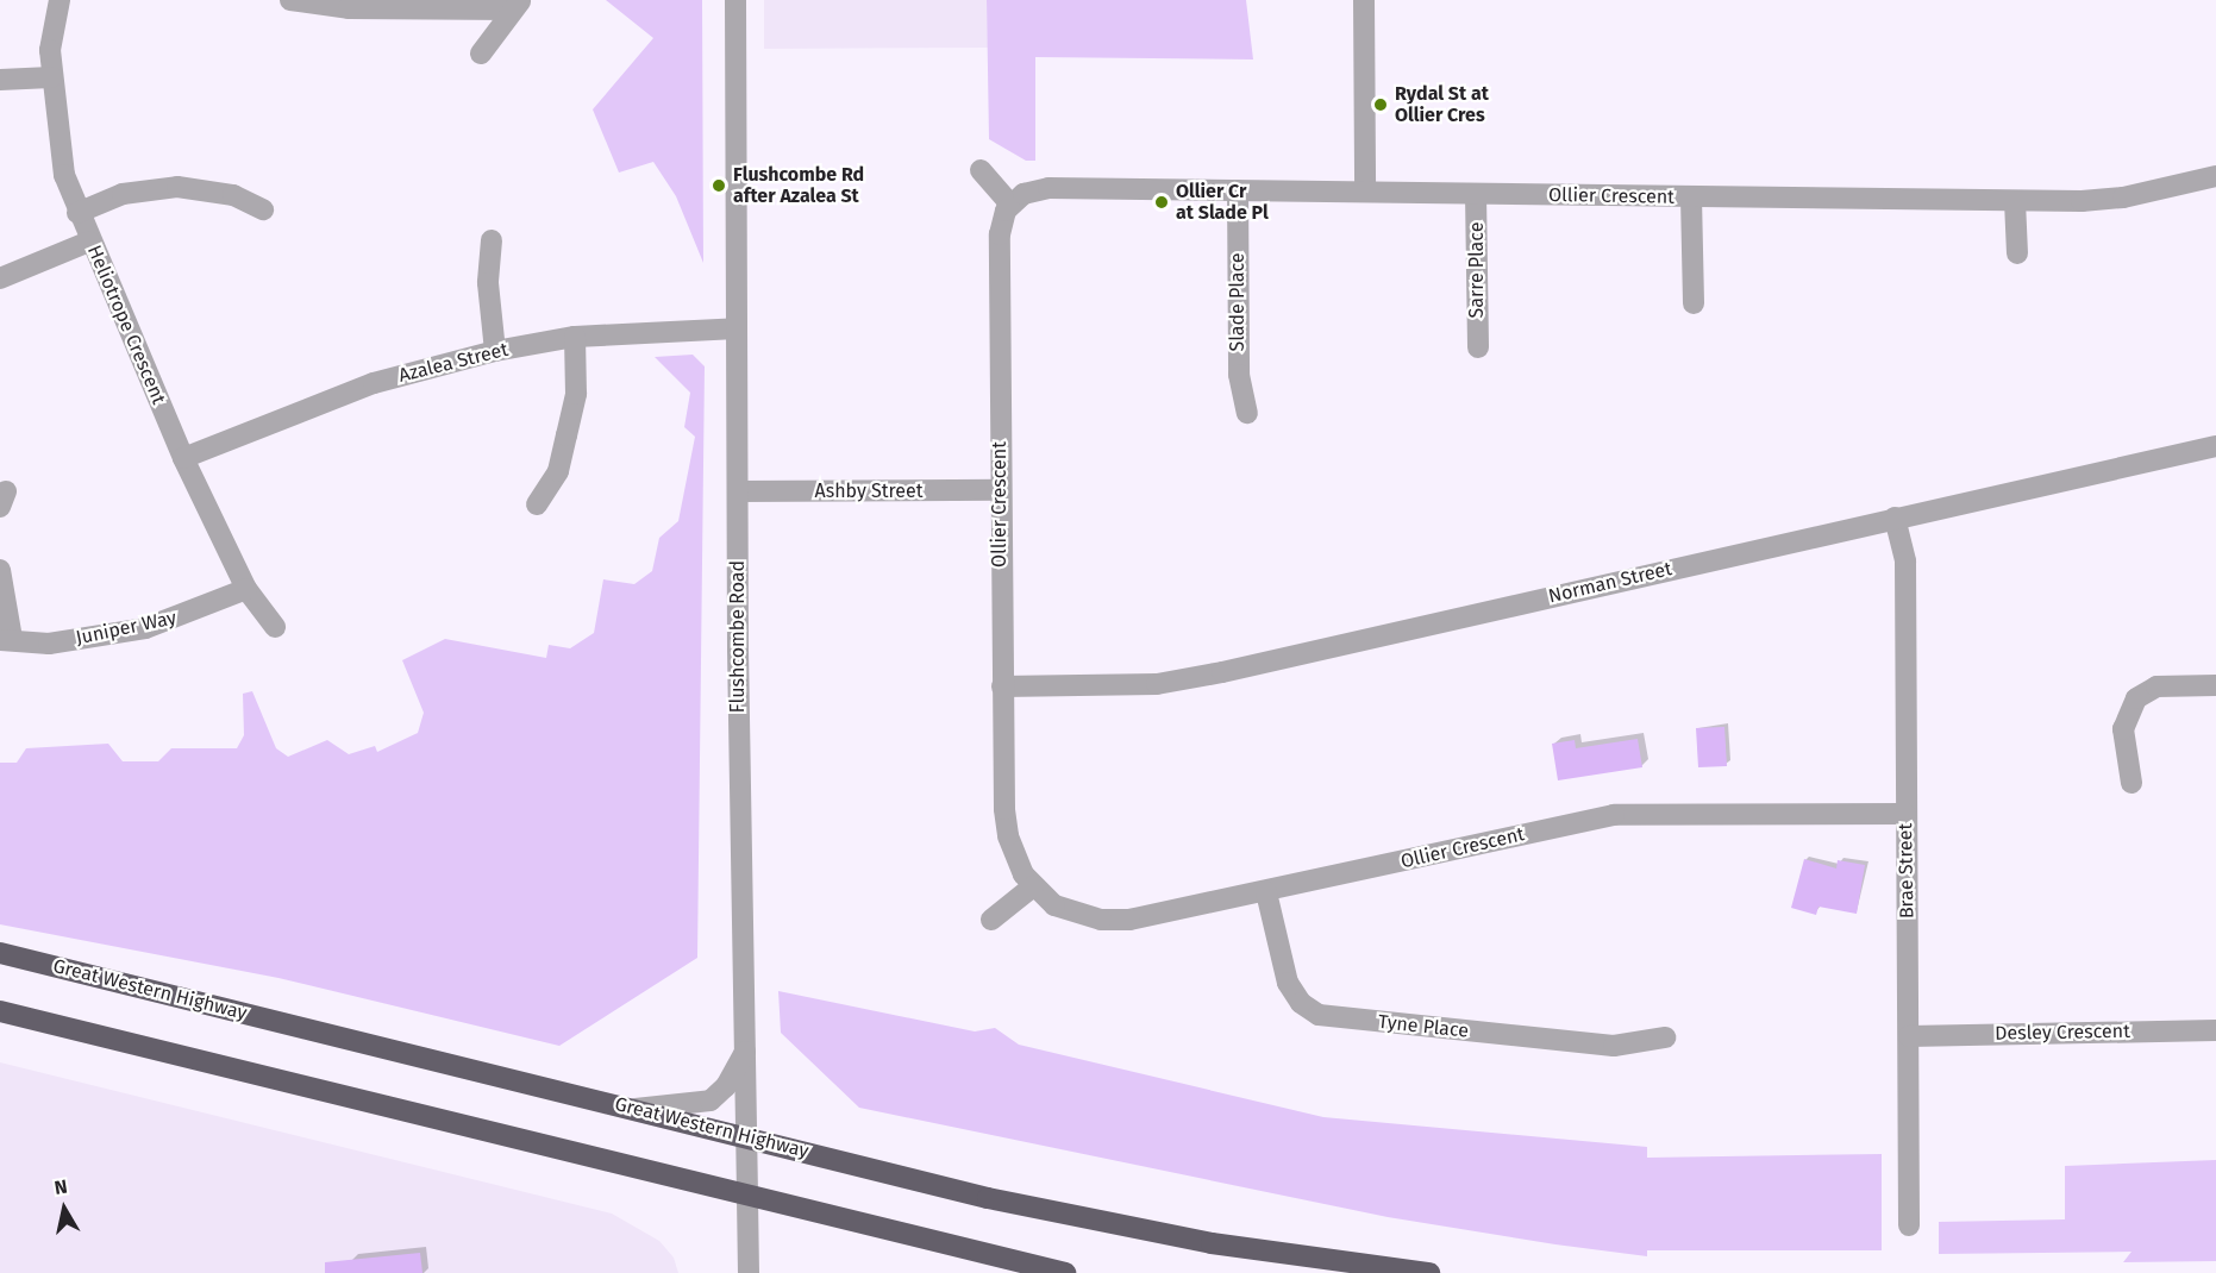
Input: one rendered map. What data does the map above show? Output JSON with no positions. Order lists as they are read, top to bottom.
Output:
{
  "streets": {
    "highway": ["Great Western Highway"],
    "street": [
      "Ollier Crescent",
      "Sarre Place",
      "Slade Place",
      "Heliotrope Crescent",
      "Azalea Street",
      "Ashby Street",
      "Norman Street",
      "Juniper Way",
      "Flushcombe Road",
      "Brae Street",
      "Tyne Place",
      "Desley Crescent"
    ]
  },
  "crossings": [
    ["Ollier Crescent", "Sarre Place"],
    ["Ollier Crescent", "Slade Place"],
    ["Ollier Crescent", "Ashby Street"],
    ["Ollier Crescent", "Norman Street"],
    ["Ollier Crescent", "Brae Street"],
    ["Ollier Crescent", "Tyne Place"],
    ["Heliotrope Crescent", "Azalea Street"],
    ["Heliotrope Crescent", "Juniper Way"],
    ["Azalea Street", "Flushcombe Road"],
    ["Ashby Street", "Flushcombe Road"],
    ["Norman Street", "Brae Street"],
    ["Flushcombe Road", "Great Western Highway"],
    ["Brae Street", "Desley Crescent"]
  ],
  "places": ["Rydal St at Ollier Cres", "Flushcombe Rd after Azalea St", "Ollier Cr at Slade Pl"],
  "north": "top"
}
